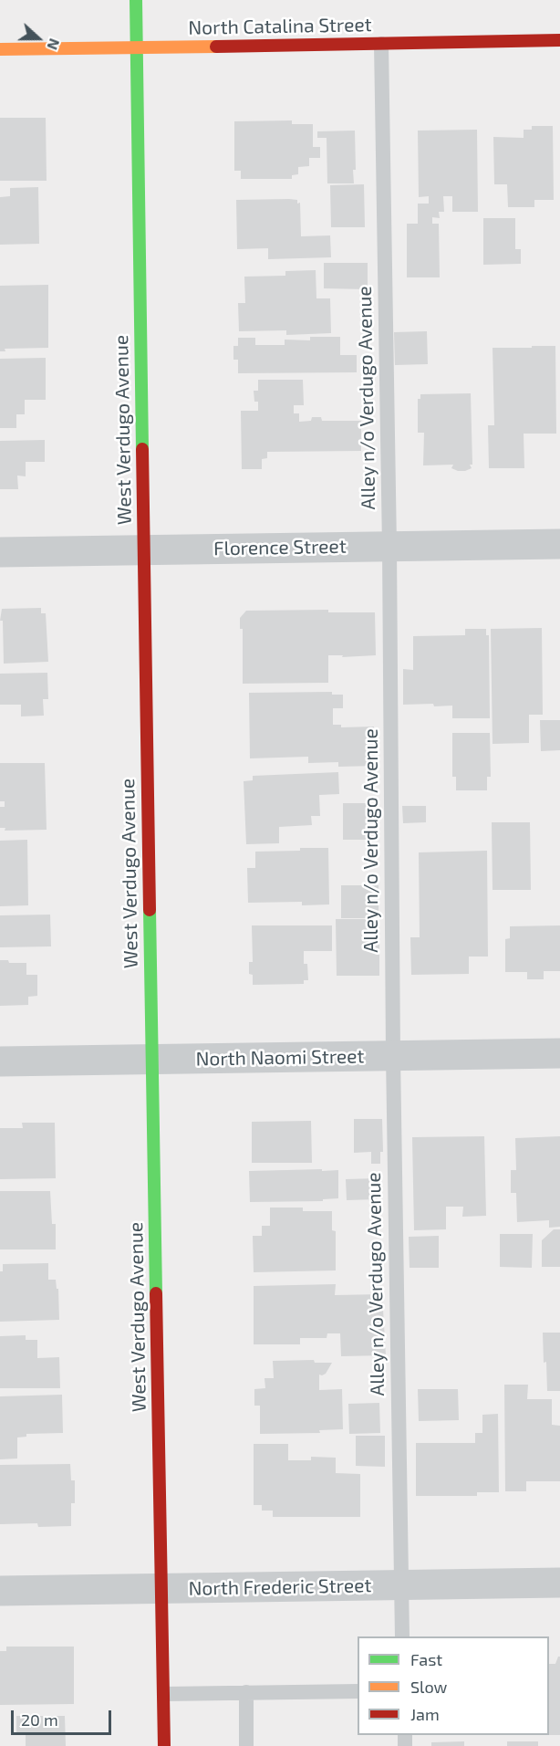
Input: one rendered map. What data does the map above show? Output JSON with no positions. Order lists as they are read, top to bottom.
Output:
{
  "streets": {
    "main road": ["North Catalina Street", "West Verdugo Avenue"],
    "street": ["Florence Street", "North Naomi Street", "North Frederic Street"],
    "lane": ["Alley n/o Verdugo Avenue"]
  },
  "crossings": [
    ["North Catalina Street", "Alley n/o Verdugo Avenue"],
    ["North Catalina Street", "West Verdugo Avenue"],
    ["Alley n/o Verdugo Avenue", "Florence Street"],
    ["Alley n/o Verdugo Avenue", "North Naomi Street"],
    ["Alley n/o Verdugo Avenue", "North Frederic Street"],
    ["West Verdugo Avenue", "Florence Street"],
    ["West Verdugo Avenue", "North Naomi Street"],
    ["West Verdugo Avenue", "North Frederic Street"]
  ],
  "legend": ["Fast", "Slow", "Jam"],
  "scale_bar": "20 m",
  "north": "right"
}
